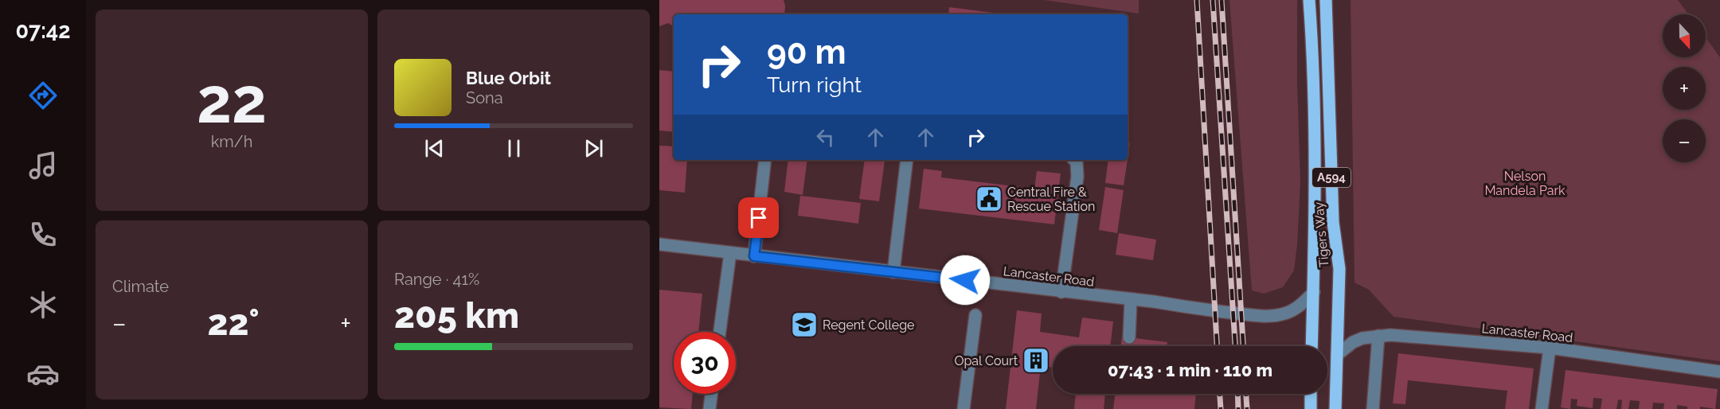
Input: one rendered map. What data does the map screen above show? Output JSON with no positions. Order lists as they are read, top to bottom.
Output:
{
  "streets": {
    "main road": ["A594", "Tigers Way"],
    "street": ["Lancaster Road"]
  },
  "crossings": [
    ["Tigers Way", "Lancaster Road"]
  ],
  "parks": ["Nelson Mandela Park"],
  "places": {
    "public building": ["Central Fire & Rescue Station"],
    "school or university": ["Regent College"],
    "building": ["Opal Court"]
  },
  "north": "bottom",
  "page": {
    "tabs": "07:42",
    "tile": [
      ["22", "km/h"],
      "Climate",
      ["Range · 41%", "205 km"]
    ],
    "map_buttons": ["+", "−"],
    "turn": ["90 m", "Turn right"],
    "song": ["Blue Orbit", "Sona"],
    "heat": ["−", "22°", "+"],
    "limit": "30",
    "trip": "07:43 · 1 min · 110 m"
  }
}
